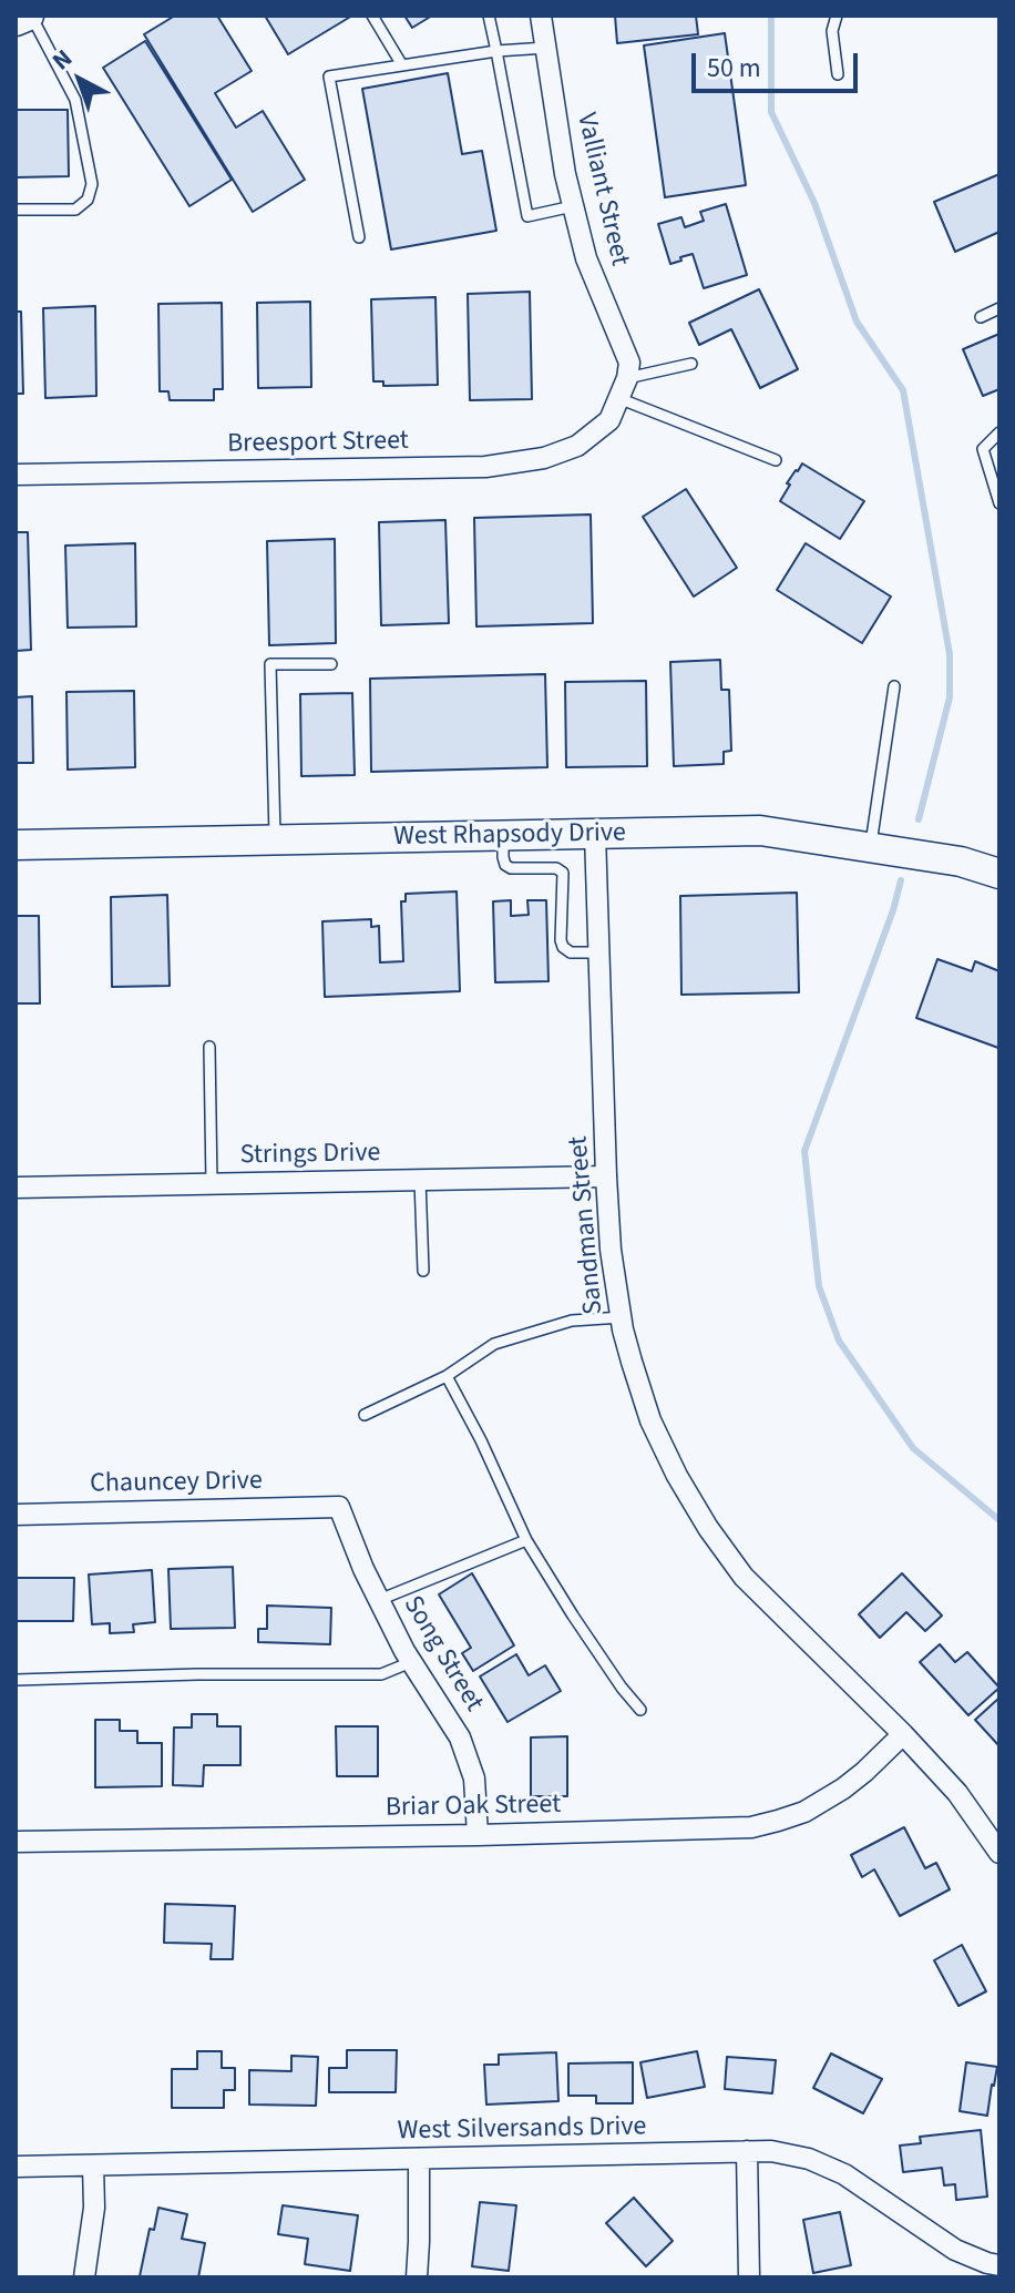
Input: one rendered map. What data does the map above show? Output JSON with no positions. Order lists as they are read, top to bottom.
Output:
{
  "streets": {
    "street": [
      "Valliant Street",
      "Breesport Street",
      "West Rhapsody Drive",
      "Strings Drive",
      "Sandman Street",
      "Chauncey Drive",
      "Song Street",
      "Briar Oak Street",
      "West Silversands Drive"
    ]
  },
  "crossings": [
    ["West Rhapsody Drive", "Sandman Street"],
    ["Strings Drive", "Sandman Street"],
    ["Sandman Street", "Briar Oak Street"],
    ["Chauncey Drive", "Song Street"],
    ["Song Street", "Briar Oak Street"]
  ],
  "scale_bar": "50 m",
  "north": "top left"
}
